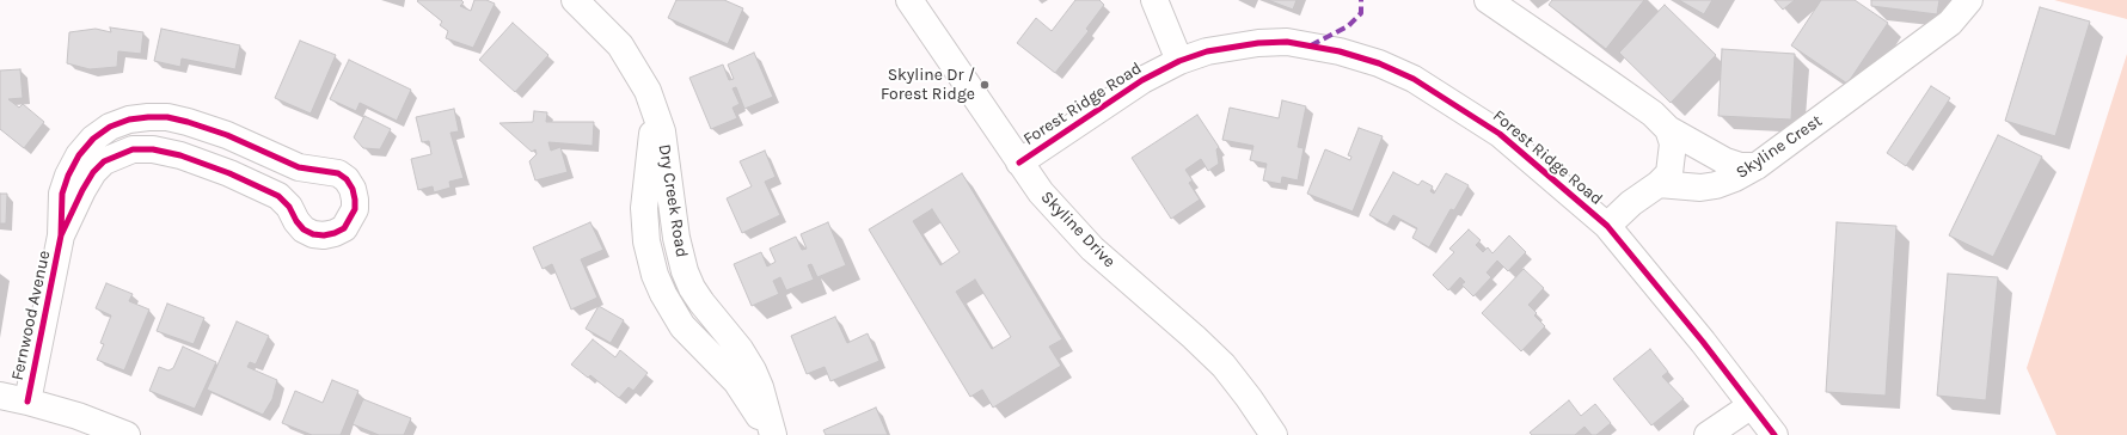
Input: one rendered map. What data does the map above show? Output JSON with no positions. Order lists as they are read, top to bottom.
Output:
{
  "streets": {
    "street": [
      "Forest Ridge Road",
      "Skyline Crest",
      "Dry Creek Road",
      "Skyline Drive",
      "Fernwood Avenue"
    ]
  },
  "crossings": [
    ["Forest Ridge Road", "Skyline Drive"]
  ],
  "places": ["Skyline Dr / Forest Ridge"]
}
